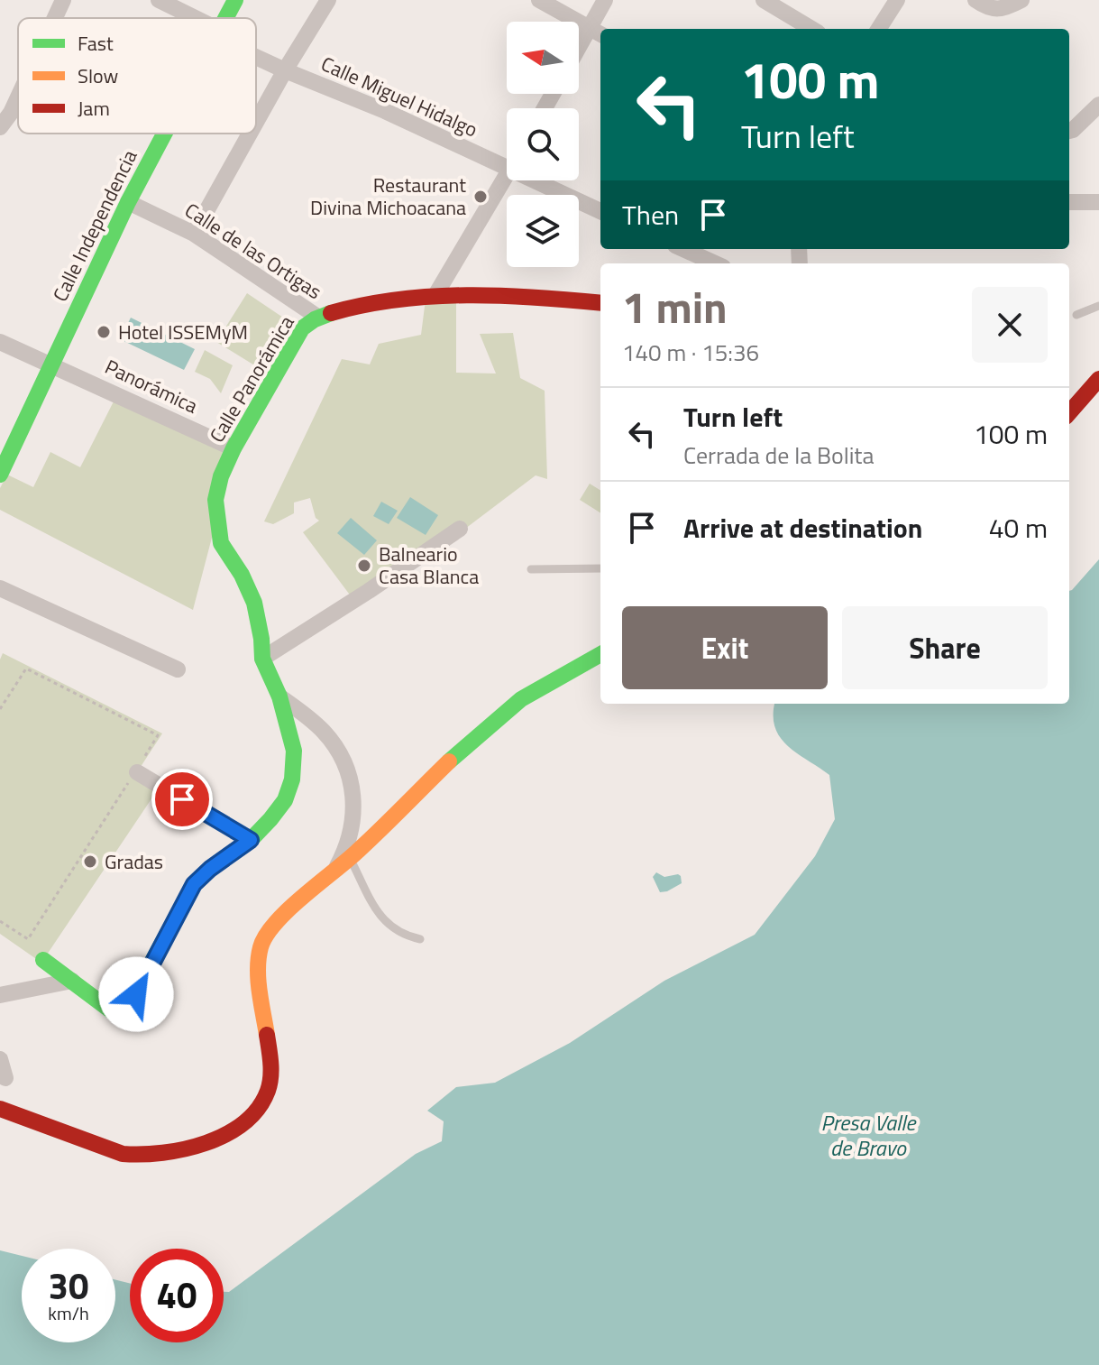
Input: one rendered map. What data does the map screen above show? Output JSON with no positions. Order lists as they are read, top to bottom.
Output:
{
  "streets": {
    "street": [
      "Calle Miguel Hidalgo",
      "Calle Independencia",
      "Calle de las Ortigas",
      "Calle Panorámica",
      "Panorámica"
    ]
  },
  "crossings": [
    ["Calle Independencia", "Calle de las Ortigas"],
    ["Calle Independencia", "Panorámica"],
    ["Calle de las Ortigas", "Calle Panorámica"],
    ["Calle Panorámica", "Panorámica"]
  ],
  "water": ["Presa Valle de Bravo"],
  "places": [
    "Restaurant Divina Michoacana",
    "Hotel ISSEMyM",
    "Balneario Casa Blanca",
    "Gradas"
  ],
  "legend": ["Fast", "Slow", "Jam"],
  "north": "left",
  "page": {
    "turn": ["100 m", "Turn left"],
    "then": "Then",
    "heading": ["1 min", "140 m · 15:36"],
    "list": [
      {
        "name": "Turn left",
        "note": "Cerrada de la Bolita",
        "value": "100 m"
      },
      {
        "name": "Arrive at destination",
        "value": "40 m"
      }
    ],
    "buttons": ["Exit", "Share"],
    "speed": "30 km/h",
    "limit": "40"
  }
}
